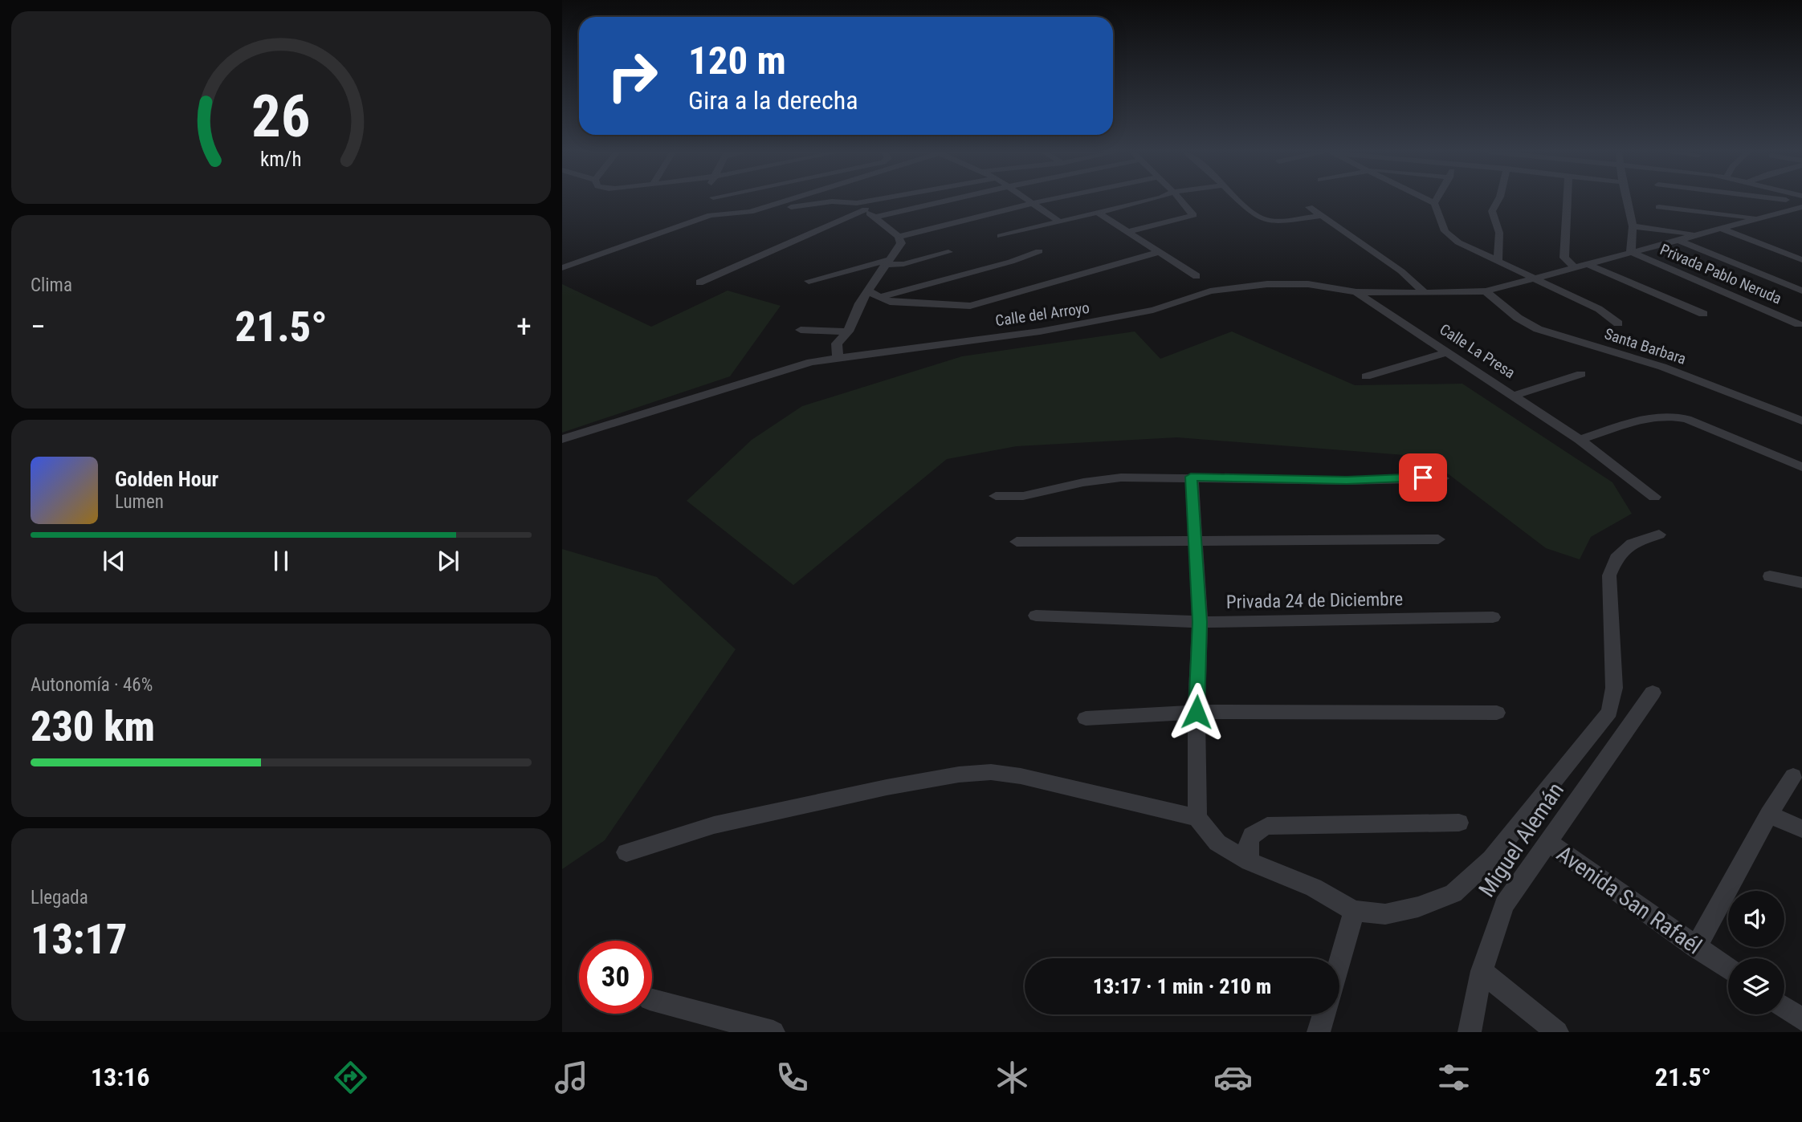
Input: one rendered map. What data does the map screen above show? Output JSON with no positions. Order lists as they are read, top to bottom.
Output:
{
  "streets": {
    "street": [
      "Privada Pablo Neruda",
      "Calle del Arroyo",
      "Santa Barbara",
      "Calle La Presa",
      "Privada 24 de Diciembre",
      "Miguel Alemán",
      "Avenida San Rafaél"
    ]
  },
  "crossings": [
    ["Privada Pablo Neruda", "Calle del Arroyo"],
    ["Calle del Arroyo", "Santa Barbara"],
    ["Calle del Arroyo", "Calle La Presa"],
    ["Miguel Alemán", "Avenida San Rafaél"]
  ],
  "page": {
    "turn": ["120 m", "Gira a la derecha"],
    "tile": [
      "Clima",
      ["Autonomía · 46%", "230 km"],
      ["Llegada", "13:17"]
    ],
    "heat": ["−", "21.5°", "+"],
    "song": ["Golden Hour", "Lumen"],
    "limit": "30",
    "trip": "13:17 · 1 min · 210 m",
    "tabs": ["13:16", "21.5°"],
    "gauge": ["26", "km/h"]
  }
}
